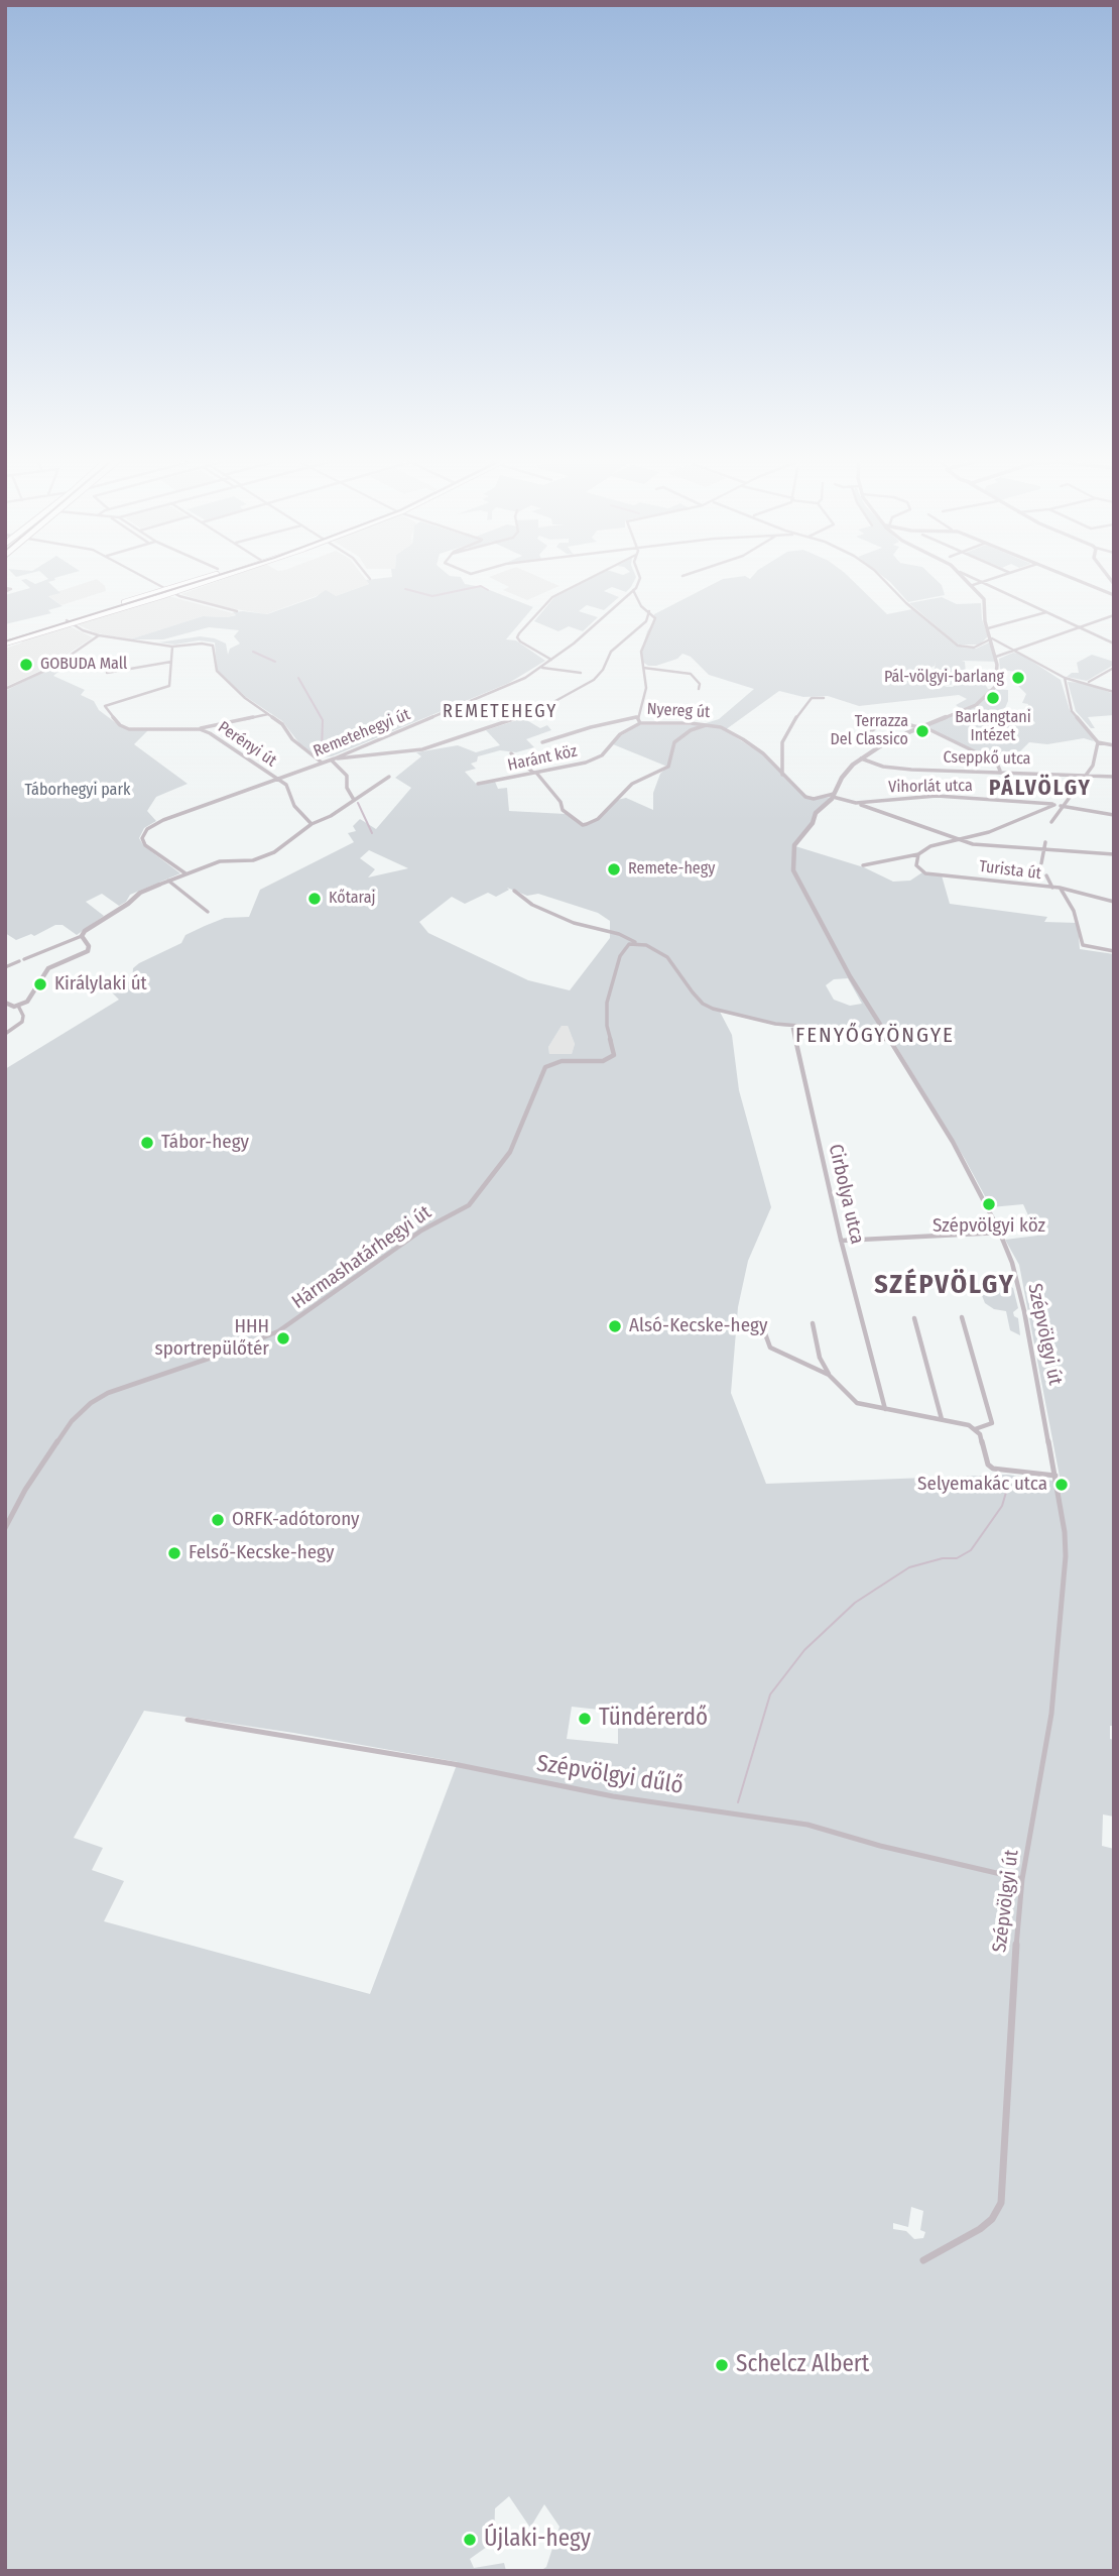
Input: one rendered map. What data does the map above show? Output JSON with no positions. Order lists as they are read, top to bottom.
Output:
{
  "streets": {
    "street": [
      "Nyereg út",
      "Remetehegyi út",
      "Perényi út",
      "Haránt köz",
      "Cseppkő utca",
      "Vihorlát utca",
      "Turista út",
      "Cirbolya utca",
      "Hármashatárhegyi út",
      "Szépvölgyi út",
      "Szépvölgyi dűlő"
    ]
  },
  "crossings": [
    ["Nyereg út", "Haránt köz"],
    ["Nyereg út", "Vihorlát utca"],
    ["Nyereg út", "Szépvölgyi út"],
    ["Remetehegyi út", "Perényi út"],
    ["Cseppkő utca", "Szépvölgyi út"],
    ["Vihorlát utca", "Turista út"],
    ["Vihorlát utca", "Szépvölgyi út"],
    ["Szépvölgyi út", "Szépvölgyi dűlő"]
  ],
  "districts": [
    "REMETEHEGY",
    "PÁLVÖLGY",
    "FENYŐGYÖNGYE",
    "SZÉPVÖLGY"
  ],
  "parks": ["Táborhegyi park"],
  "places": [
    "GOBUDA Mall",
    "Pál-völgyi-barlang",
    "Barlangtani Intézet",
    "Terrazza Del Classico",
    "Remete-hegy",
    "Kőtaraj",
    "Királylaki út",
    "Tábor-hegy",
    "Szépvölgyi köz",
    "Alsó-Kecske-hegy",
    "HHH sportrepülőtér",
    "Selyemakác utca",
    "ORFK-adótorony",
    "Felső-Kecske-hegy",
    "Tündérerdő",
    "Schelcz Albert",
    "Újlaki-hegy"
  ]
}
